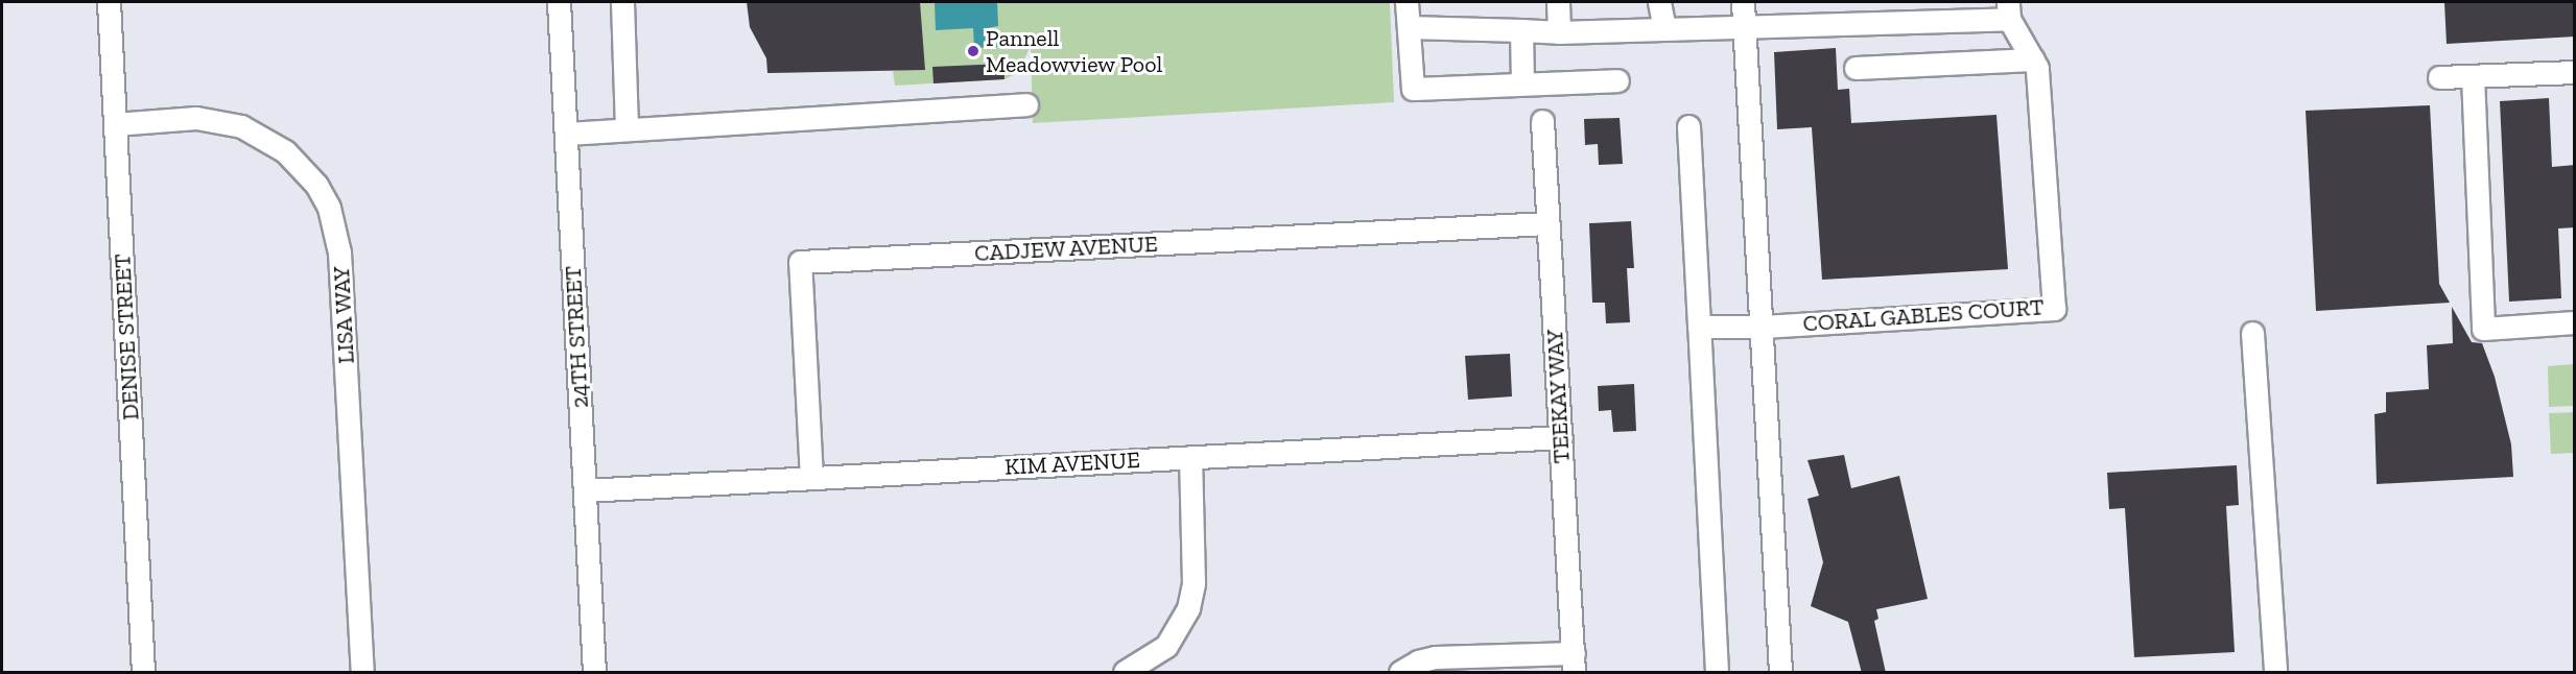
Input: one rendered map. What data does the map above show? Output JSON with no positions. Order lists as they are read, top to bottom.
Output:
{
  "streets": {
    "street": [
      "CADJEW AVENUE",
      "LISA WAY",
      "CORAL GABLES COURT",
      "DENISE STREET",
      "24TH STREET",
      "TEEKAY WAY",
      "KIM AVENUE"
    ]
  },
  "crossings": [
    ["CADJEW AVENUE", "TEEKAY WAY"],
    ["CADJEW AVENUE", "KIM AVENUE"],
    ["LISA WAY", "DENISE STREET"],
    ["24TH STREET", "KIM AVENUE"],
    ["TEEKAY WAY", "KIM AVENUE"]
  ],
  "places": ["Pannell Meadowview Pool"]
}
